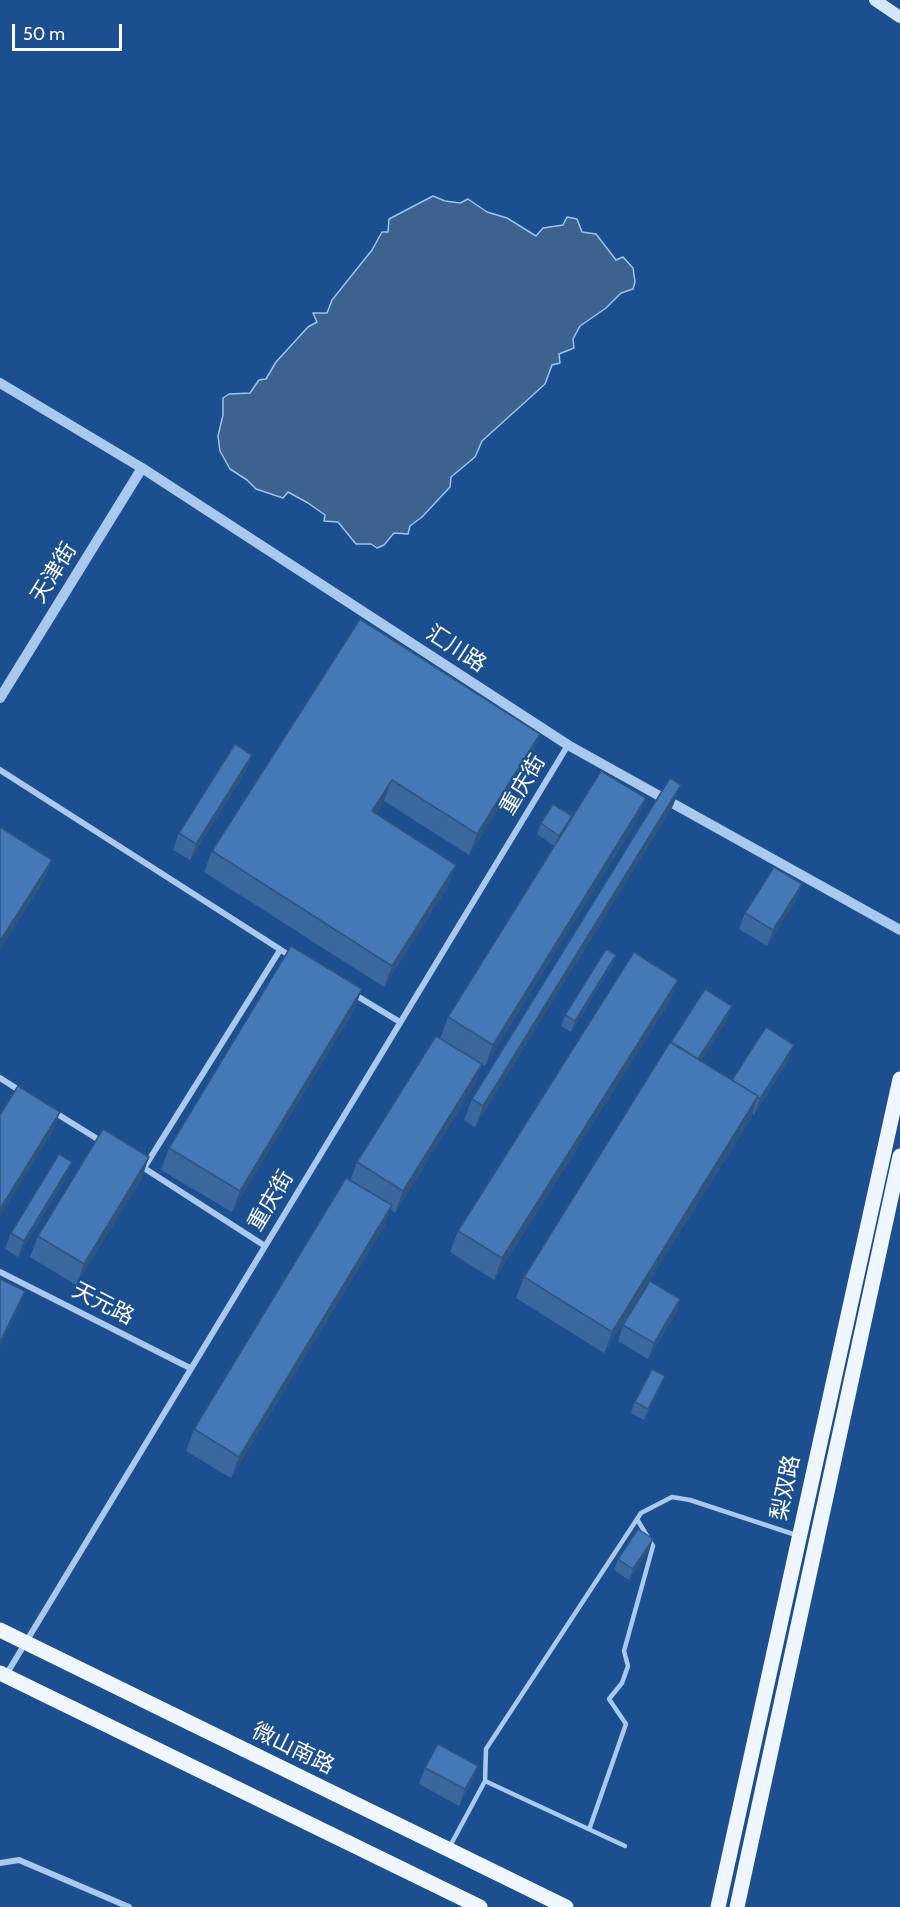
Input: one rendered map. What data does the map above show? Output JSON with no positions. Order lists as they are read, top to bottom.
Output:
{
  "streets": {
    "main road": ["梨双路", "微山南路"],
    "street": [
      "天津街",
      "汇川路",
      "重庆街",
      "天元路"
    ]
  },
  "crossings": [
    ["天津街", "汇川路"],
    ["汇川路", "重庆街"],
    ["重庆街", "天元路"],
    ["重庆街", "微山南路"]
  ],
  "scale_bar": "50 m"
}
